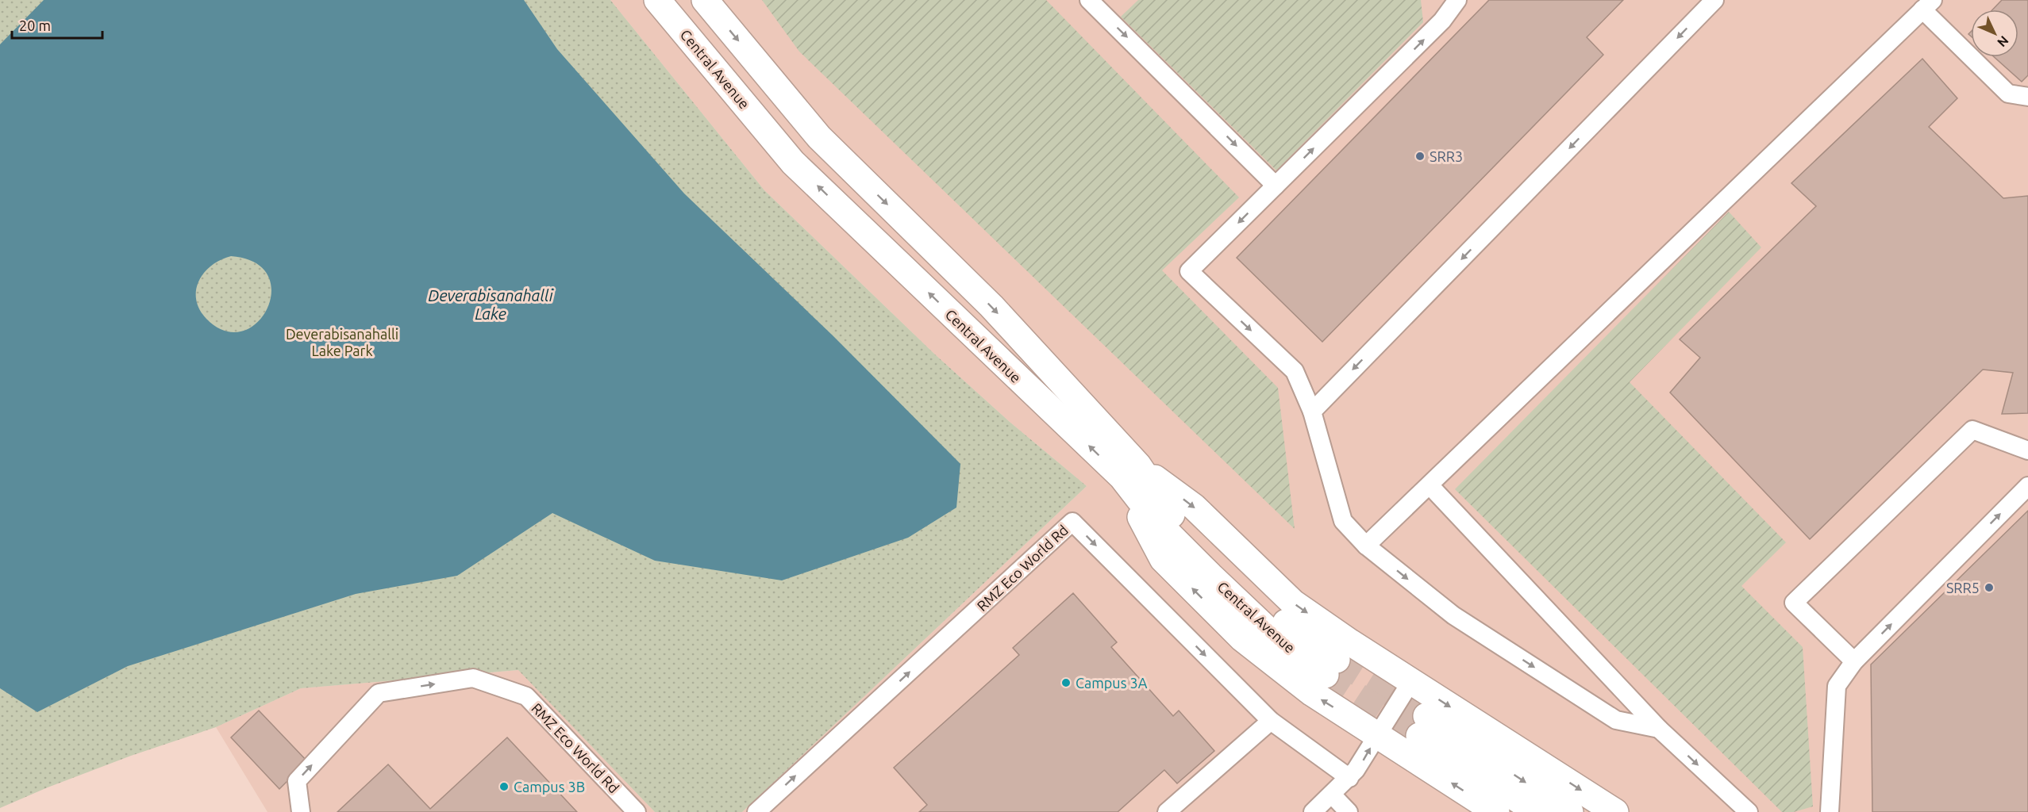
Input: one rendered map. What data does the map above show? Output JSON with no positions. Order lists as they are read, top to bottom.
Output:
{
  "streets": {
    "street": ["Central Avenue"],
    "lane": ["RMZ Eco World Rd"]
  },
  "water": ["Deverabisanahalli Lake"],
  "parks": ["Deverabisanahalli Lake Park"],
  "places": [
    "SRR3",
    "SRR5",
    "Campus 3A",
    "Campus 3B"
  ],
  "scale_bar": "20 m",
  "north": "bottom right"
}
